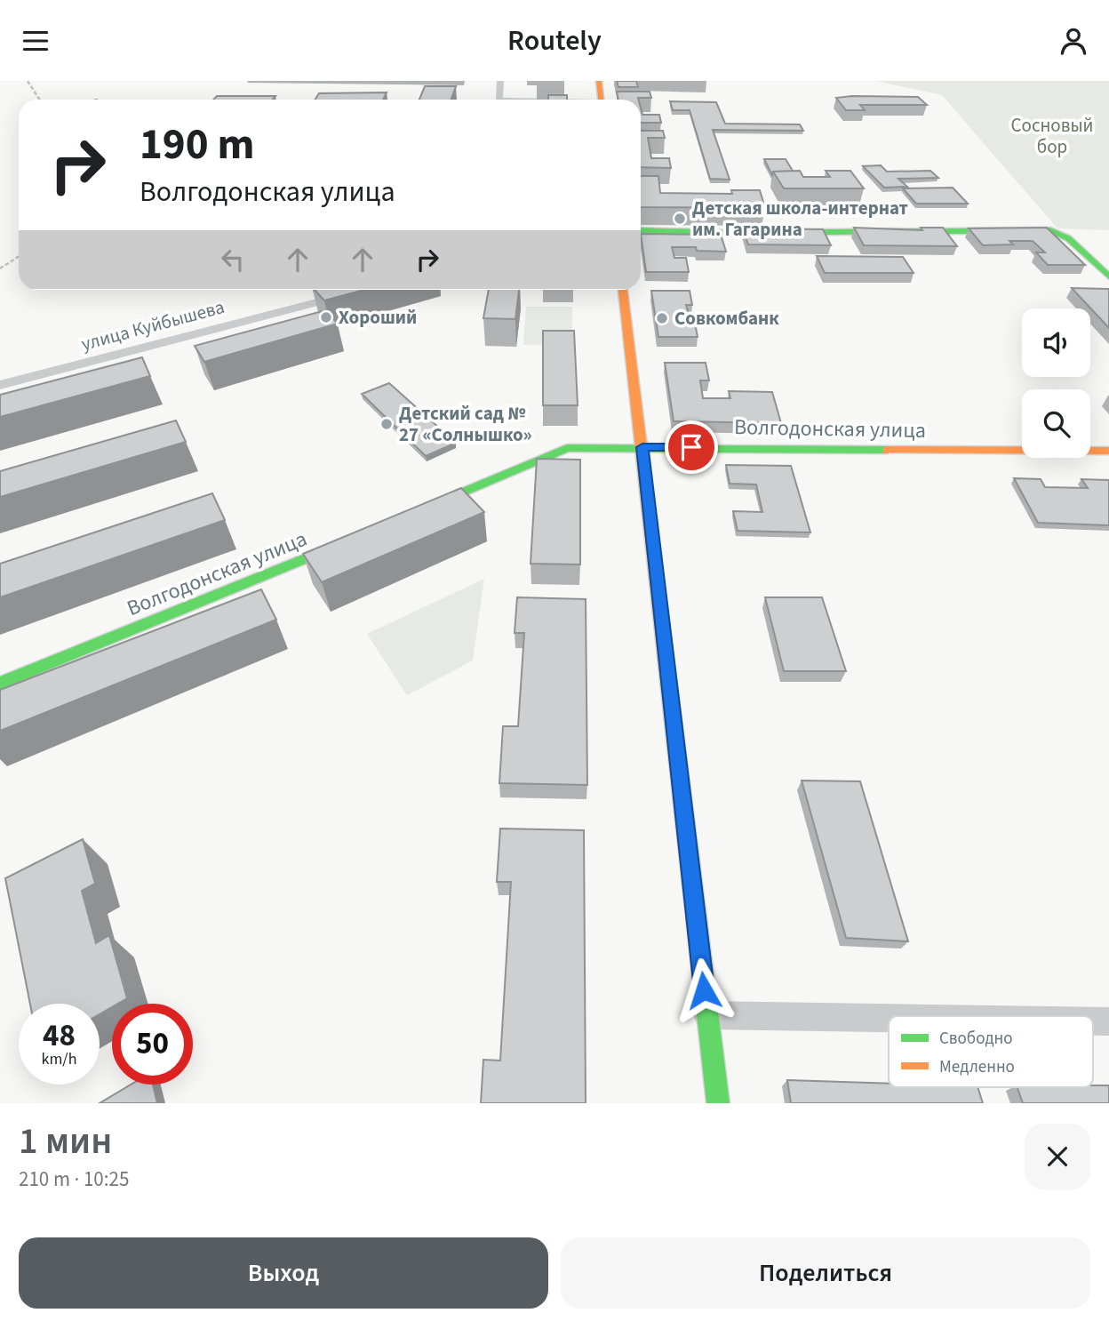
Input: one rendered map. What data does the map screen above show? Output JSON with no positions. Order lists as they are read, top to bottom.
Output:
{
  "streets": {
    "street": ["улица Куйбышева", "Волгодонская улица"]
  },
  "parks": ["Сосновый бор"],
  "places": [
    "Детская школа-интернат им. Гагарина",
    "Хороший",
    "Совкомбанк",
    "Детский сад № 27 «Солнышко»"
  ],
  "legend": ["Свободно", "Медленно"],
  "page": {
    "header": "Routely",
    "turn": ["190 m", "Волгодонская улица"],
    "speed": "48 km/h",
    "limit": "50",
    "heading": ["1 мин", "210 m · 10:25"],
    "buttons": ["Выход", "Поделиться"]
  }
}
